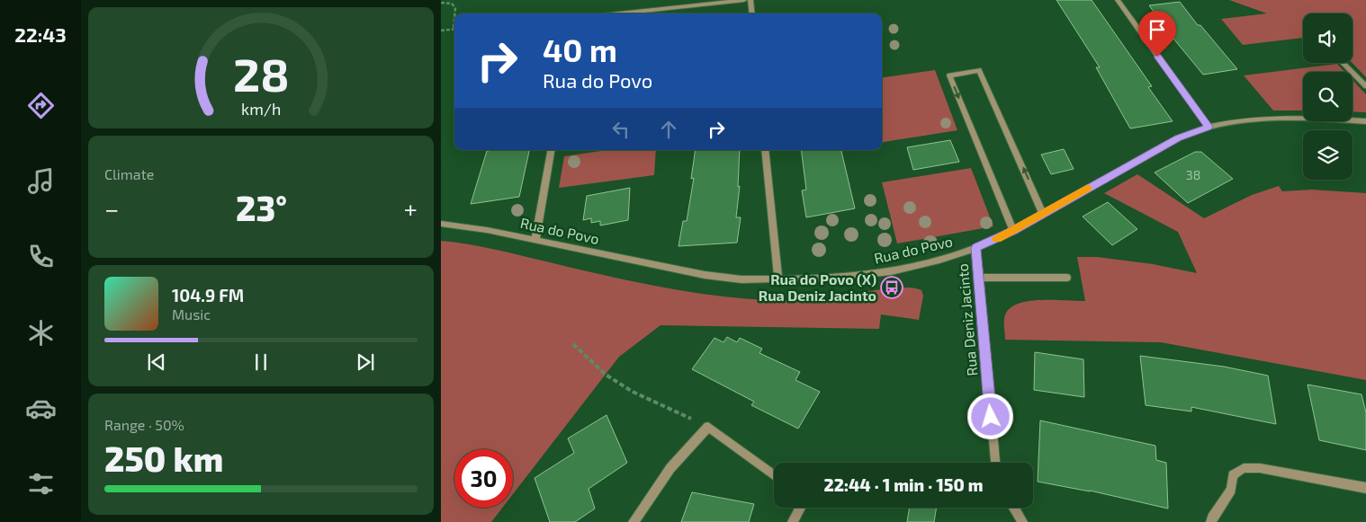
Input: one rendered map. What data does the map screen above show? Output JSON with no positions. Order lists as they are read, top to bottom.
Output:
{
  "streets": {
    "street": ["Rua do Povo", "Rua Deniz Jacinto"]
  },
  "crossings": [
    ["Rua do Povo", "Rua Deniz Jacinto"]
  ],
  "places": {
    "bus stop": ["Rua do Povo (X) Rua Deniz Jacinto"]
  },
  "house_numbers": ["38"],
  "page": {
    "tabs": "22:43",
    "turn": ["40 m", "Rua do Povo"],
    "tile": [
      "Climate",
      ["Range · 50%", "250 km"]
    ],
    "heat": ["−", "23°", "+"],
    "song": ["104.9 FM", "Music"],
    "limit": "30",
    "trip": "22:44 · 1 min · 150 m",
    "gauge": ["28", "km/h"]
  }
}
